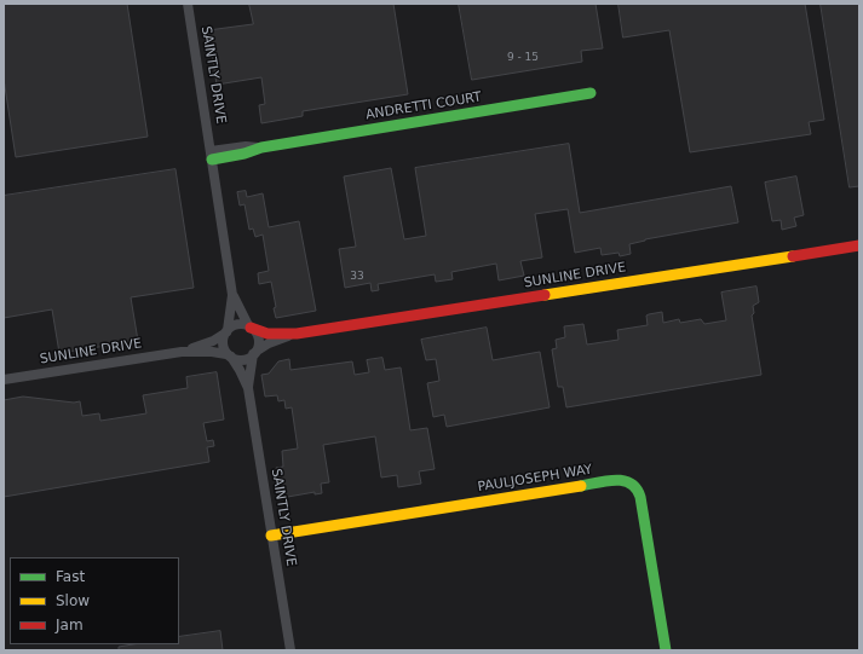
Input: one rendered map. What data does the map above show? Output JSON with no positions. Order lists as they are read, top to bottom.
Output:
{
  "streets": {
    "street": [
      "SAINTLY DRIVE",
      "ANDRETTI COURT",
      "SUNLINE DRIVE",
      "PAULJOSEPH WAY"
    ]
  },
  "crossings": [
    ["SAINTLY DRIVE", "ANDRETTI COURT"],
    ["SAINTLY DRIVE", "SUNLINE DRIVE"],
    ["SAINTLY DRIVE", "PAULJOSEPH WAY"]
  ],
  "house_numbers": ["9 - 15", "33"],
  "legend": ["Fast", "Slow", "Jam"]
}
